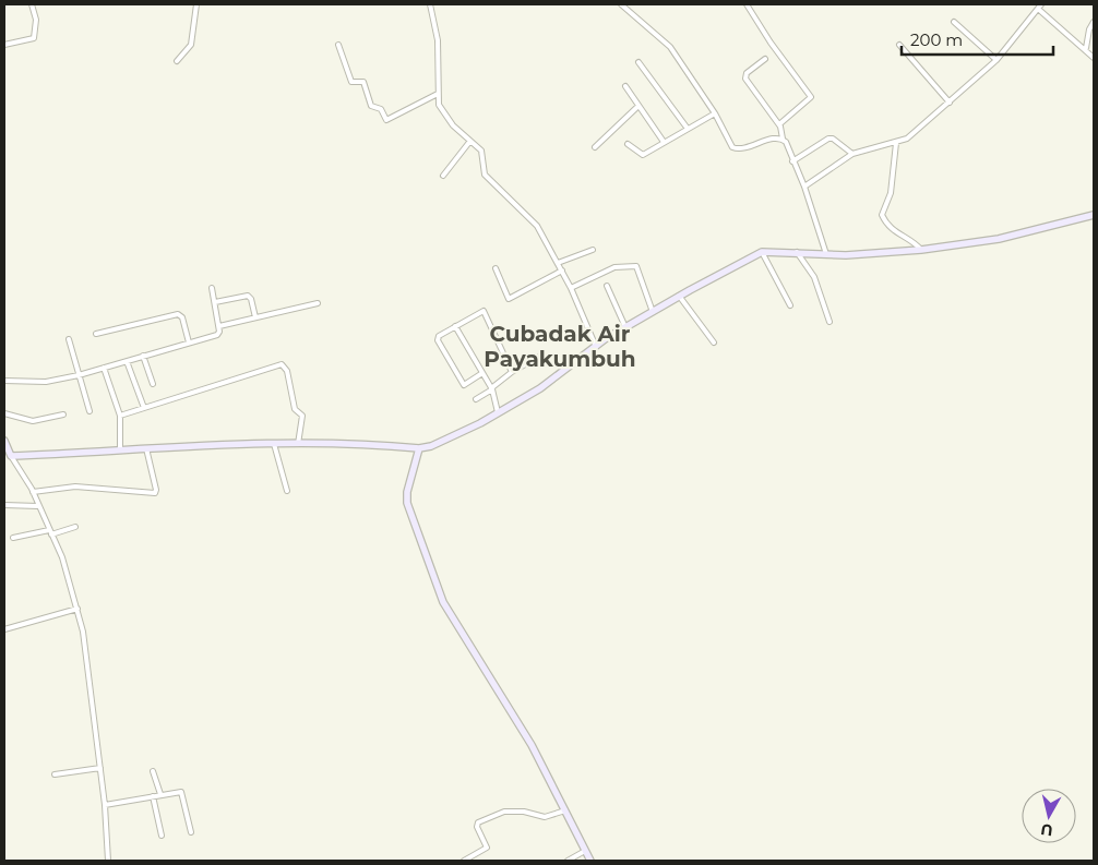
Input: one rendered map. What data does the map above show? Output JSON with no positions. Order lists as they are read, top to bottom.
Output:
{
  "districts": ["Cubadak Air Payakumbuh"],
  "scale_bar": "200 m",
  "north": "bottom"
}
